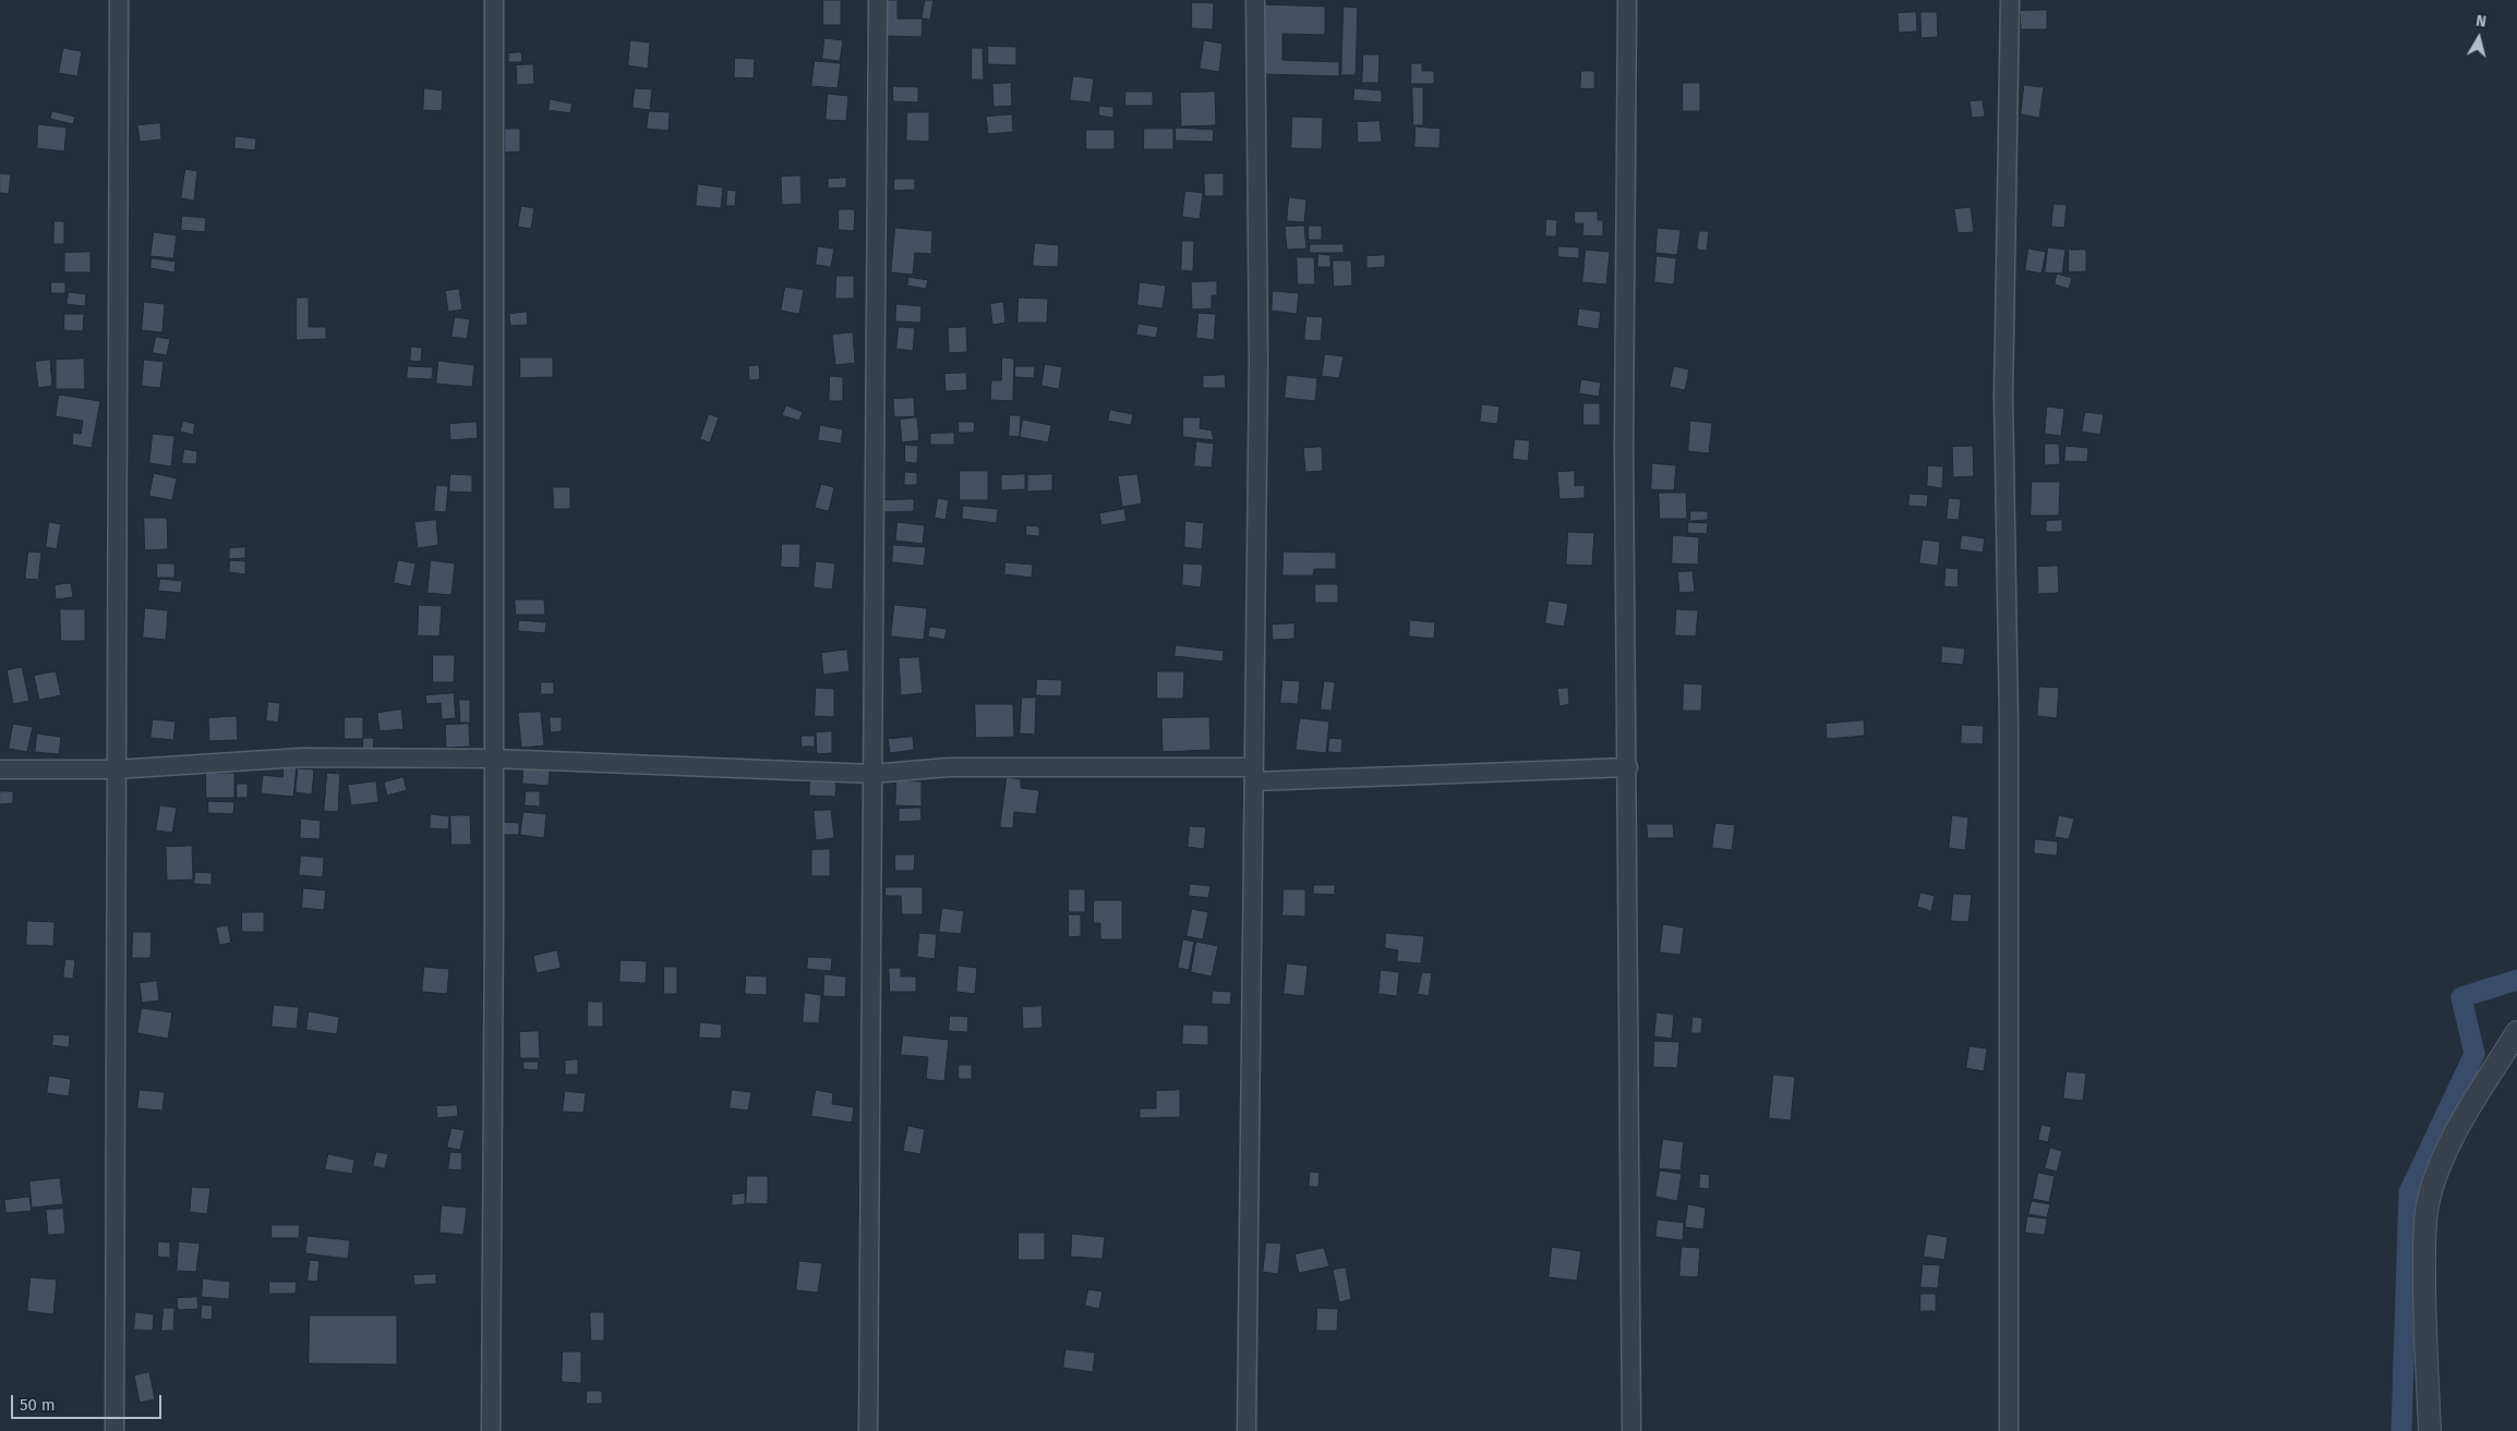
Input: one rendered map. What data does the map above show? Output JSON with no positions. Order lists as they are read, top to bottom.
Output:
{
  "scale_bar": "50 m",
  "north": "top"
}
